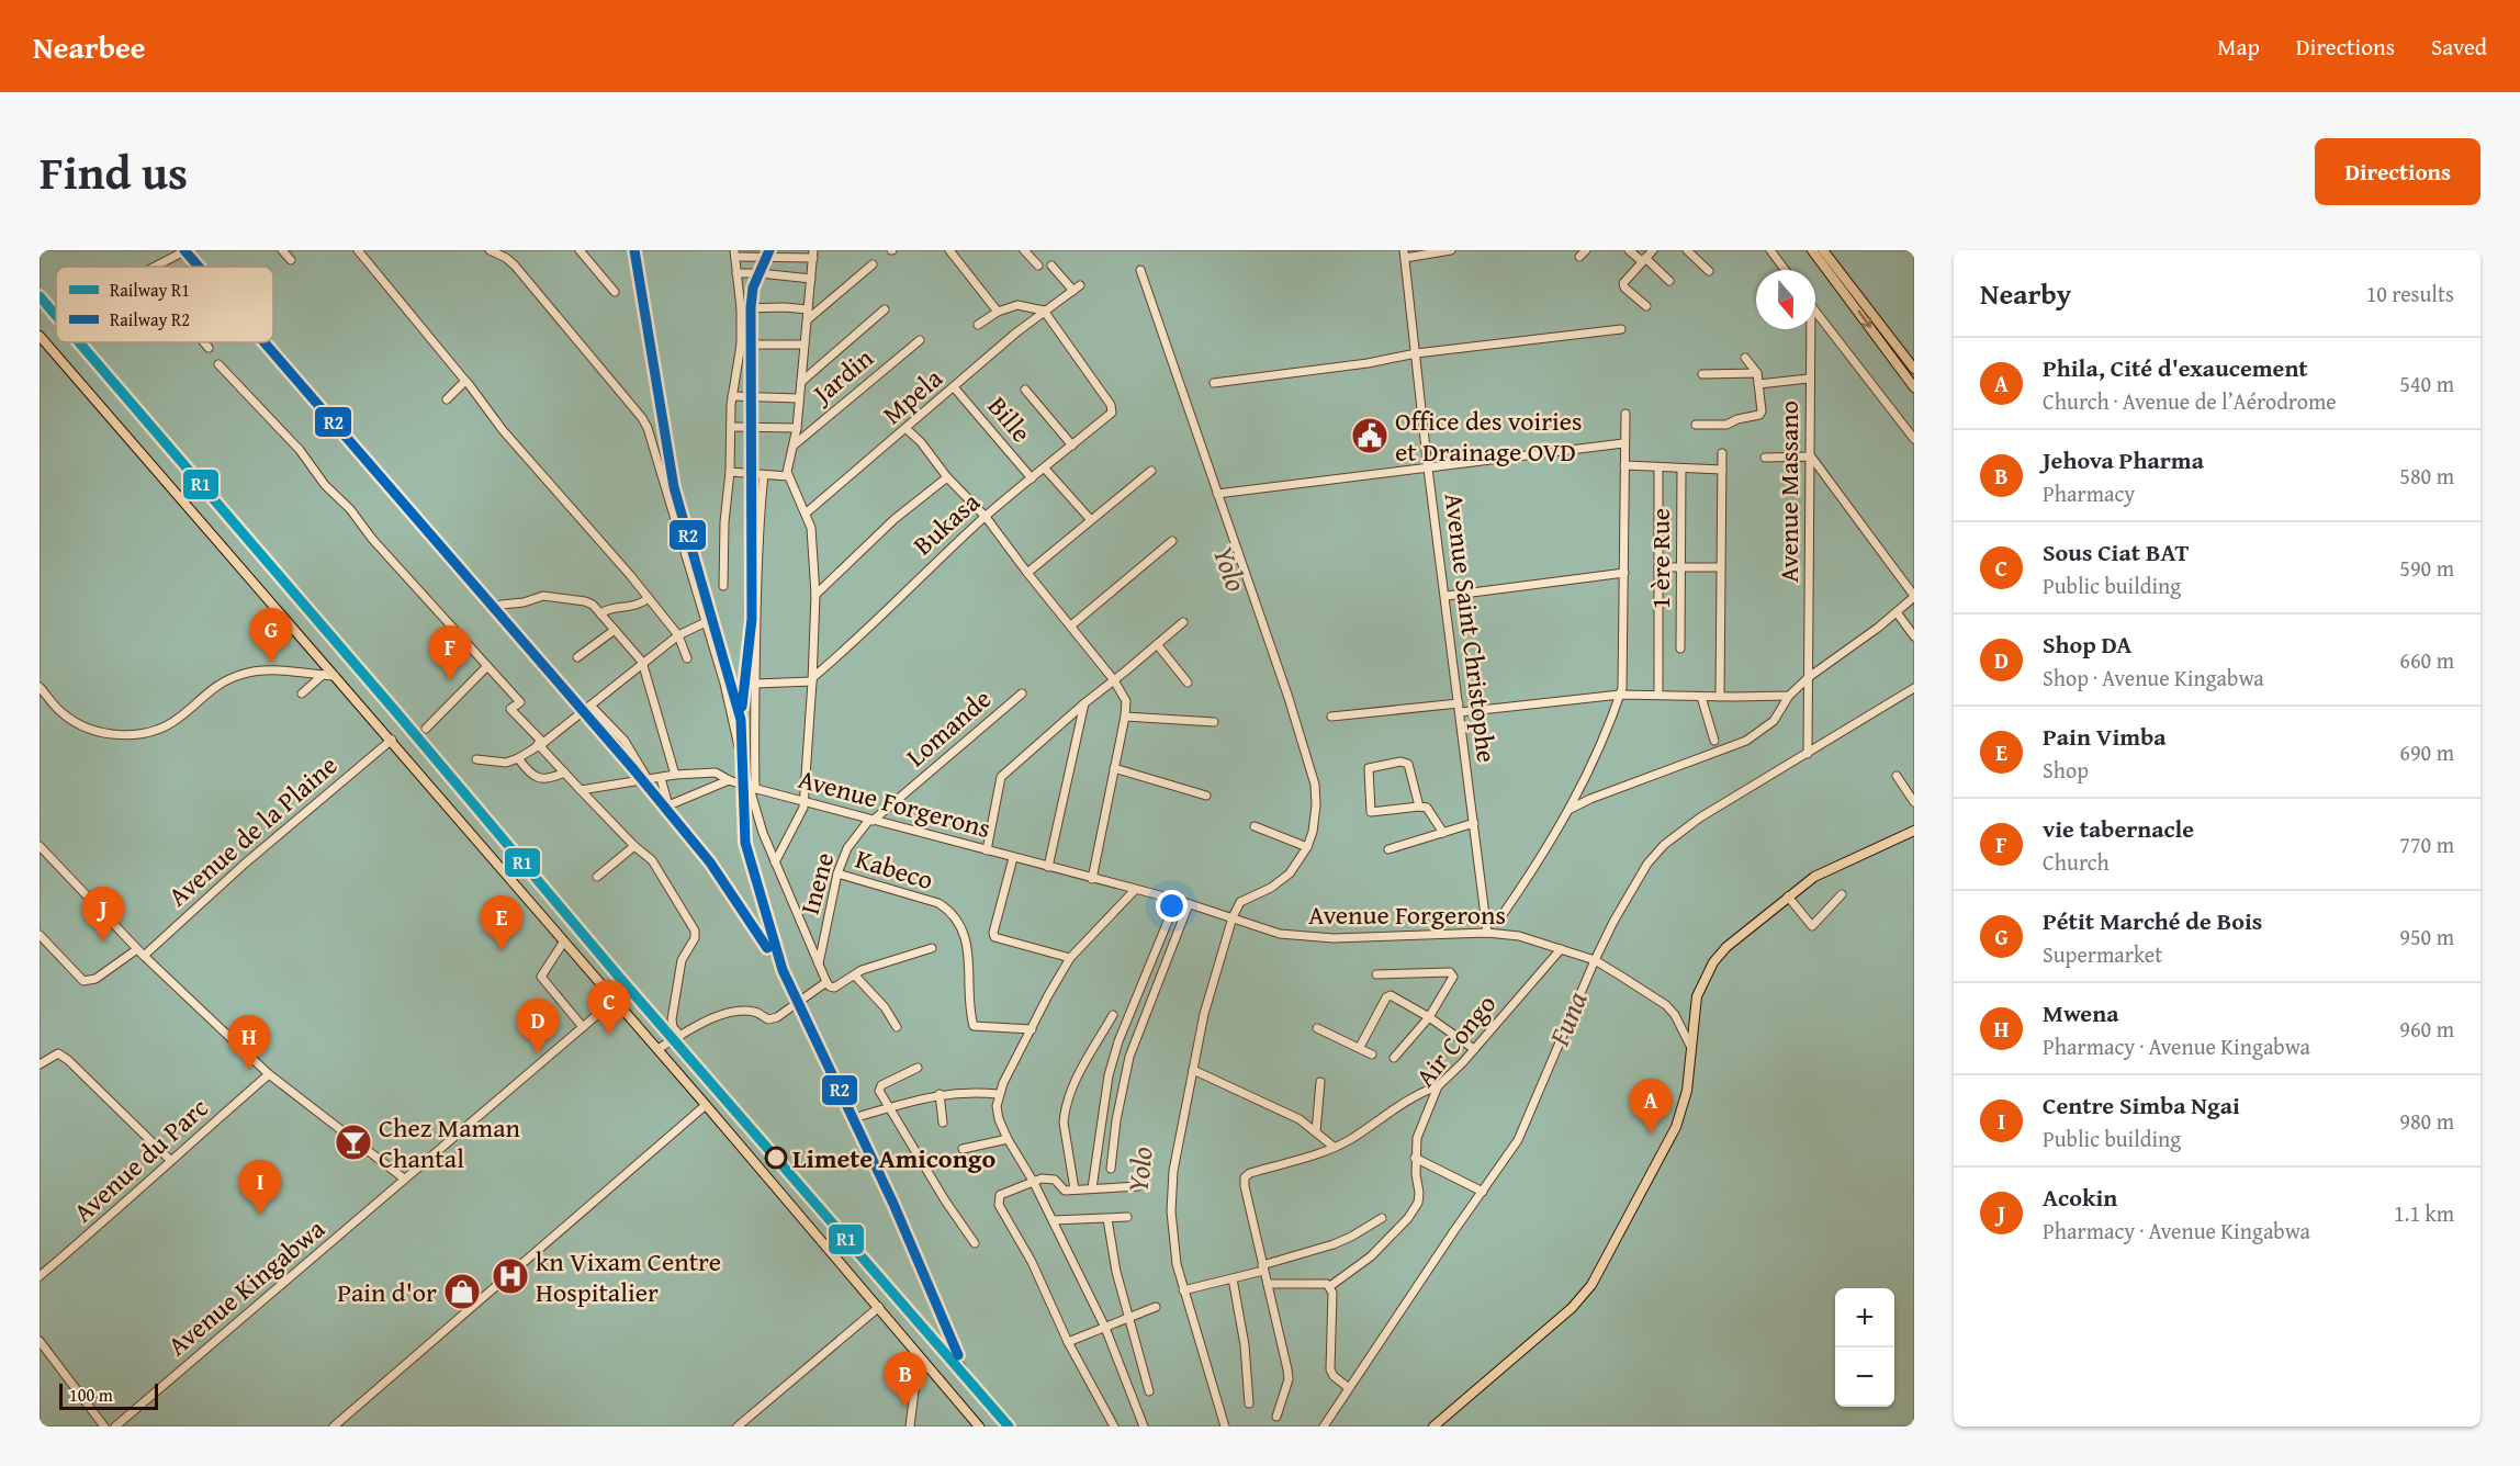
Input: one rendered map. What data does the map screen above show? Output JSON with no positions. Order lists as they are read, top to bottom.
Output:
{
  "streets": {
    "street": [
      "Jardin",
      "Mpela",
      "Bille",
      "Avenue Massano",
      "Bukasa",
      "1 ère Rue",
      "Avenue Saint Christophe",
      "Lomande",
      "Avenue Forgerons",
      "Avenue de la Plaine",
      "Kabeco",
      "Inene",
      "Air Congo",
      "Avenue du Parc",
      "Avenue Kingabwa"
    ]
  },
  "crossings": [
    ["Mpela", "Bille"],
    ["Mpela", "Bukasa"],
    ["Bille", "Bukasa"],
    ["Avenue Saint Christophe", "Avenue Forgerons"],
    ["Lomande", "Avenue Forgerons"],
    ["Lomande", "Inene"],
    ["Avenue Forgerons", "Inene"],
    ["Avenue Forgerons", "Air Congo"],
    ["Kabeco", "Inene"]
  ],
  "water": ["Yolo", "Funa"],
  "places": {
    "public building": ["Office des voiries et Drainage OVD"],
    "bar": ["Chez Maman Chantal"],
    "other": ["Limete Amicongo"],
    "hospital": ["kn Vixam Centre Hospitalier"],
    "shop": ["Pain d'or"]
  },
  "lines": ["rail line R2", "rail line R1"],
  "legend": ["Railway R1", "Railway R2"],
  "scale_bar": "100 m",
  "north": "bottom",
  "page": {
    "header": "Nearbee",
    "nav": ["Map", "Directions", "Saved"],
    "title": "Find us",
    "buttons": "Directions",
    "heading": ["Nearby", "10 results"],
    "list": [
      {
        "mark": "A",
        "name": "Phila, Cité d'exaucement",
        "note": "Church · Avenue de l’Aérodrome",
        "value": "540 m"
      },
      {
        "mark": "B",
        "name": "Jehova Pharma",
        "note": "Pharmacy",
        "value": "580 m"
      },
      {
        "mark": "C",
        "name": "Sous Ciat BAT",
        "note": "Public building",
        "value": "590 m"
      },
      {
        "mark": "D",
        "name": "Shop DA",
        "note": "Shop · Avenue Kingabwa",
        "value": "660 m"
      },
      {
        "mark": "E",
        "name": "Pain Vimba",
        "note": "Shop",
        "value": "690 m"
      },
      {
        "mark": "F",
        "name": "vie tabernacle",
        "note": "Church",
        "value": "770 m"
      },
      {
        "mark": "G",
        "name": "Pétit Marché de Bois",
        "note": "Supermarket",
        "value": "950 m"
      },
      {
        "mark": "H",
        "name": "Mwena",
        "note": "Pharmacy · Avenue Kingabwa",
        "value": "960 m"
      },
      {
        "mark": "I",
        "name": "Centre Simba Ngai",
        "note": "Public building",
        "value": "980 m"
      },
      {
        "mark": "J",
        "name": "Acokin",
        "note": "Pharmacy · Avenue Kingabwa",
        "value": "1.1 km"
      }
    ],
    "pins": [
      "G",
      "F",
      "J",
      "E",
      "C",
      "D",
      "H",
      "A",
      "I",
      "B"
    ],
    "map_buttons": ["+", "−"],
    "scale": "100 m"
  }
}
